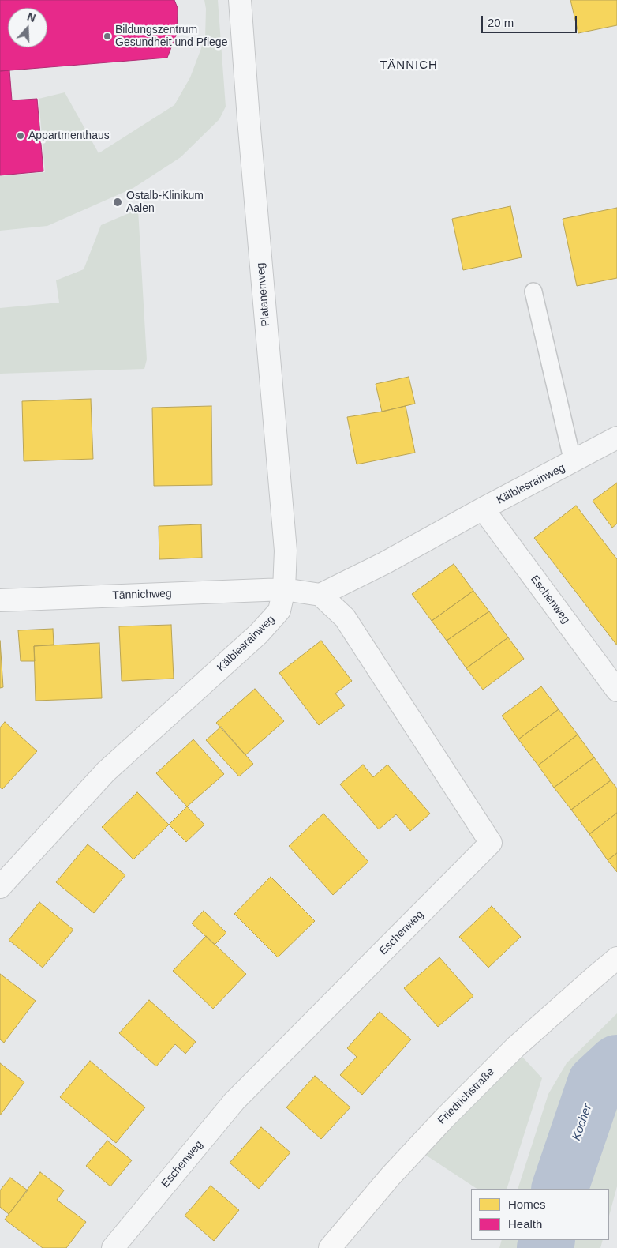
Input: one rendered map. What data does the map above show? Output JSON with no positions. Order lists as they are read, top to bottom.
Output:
{
  "streets": {
    "main road": ["Friedrichstraße"],
    "street": [
      "Platanenweg",
      "Kälblesrainweg",
      "Tännichweg",
      "Eschenweg"
    ]
  },
  "crossings": [
    ["Platanenweg", "Kälblesrainweg"],
    ["Platanenweg", "Tännichweg"],
    ["Kälblesrainweg", "Tännichweg"],
    ["Kälblesrainweg", "Eschenweg"]
  ],
  "districts": ["TÄNNICH"],
  "water": ["Kocher"],
  "places": ["Bildungszentrum Gesundheit und Pflege", "Appartmenthaus", "Ostalb-Klinikum Aalen"],
  "legend": ["Homes", "Health"],
  "scale_bar": "20 m",
  "north": "top"
}
